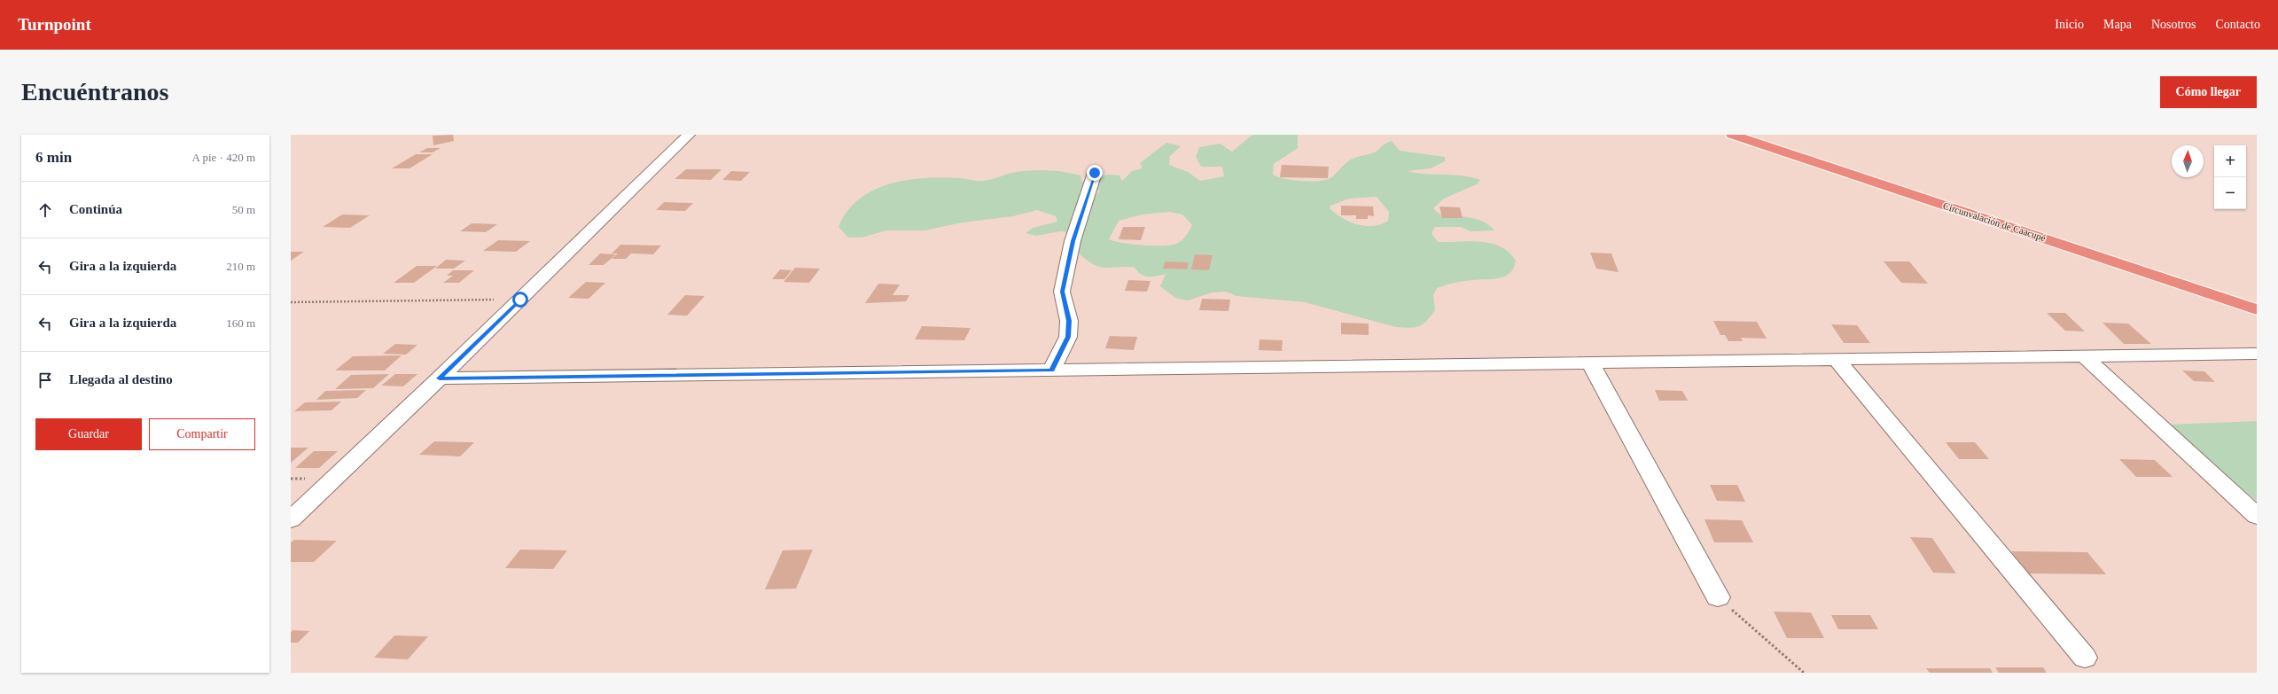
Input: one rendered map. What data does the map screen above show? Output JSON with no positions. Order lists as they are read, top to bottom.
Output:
{
  "streets": {
    "highway": ["Circunvalación de Caacupé"]
  },
  "north": "top",
  "page": {
    "header": "Turnpoint",
    "nav": [
      "Inicio",
      "Mapa",
      "Nosotros",
      "Contacto"
    ],
    "buttons": [
      "Cómo llegar",
      ["Guardar", "Compartir"]
    ],
    "title": "Encuéntranos",
    "heading": ["6 min", "A pie · 420 m"],
    "map_buttons": ["+", "−"],
    "list": [
      ["Continúa", "50 m"],
      ["Gira a la izquierda", "210 m"],
      ["Gira a la izquierda", "160 m"],
      "Llegada al destino"
    ]
  }
}
